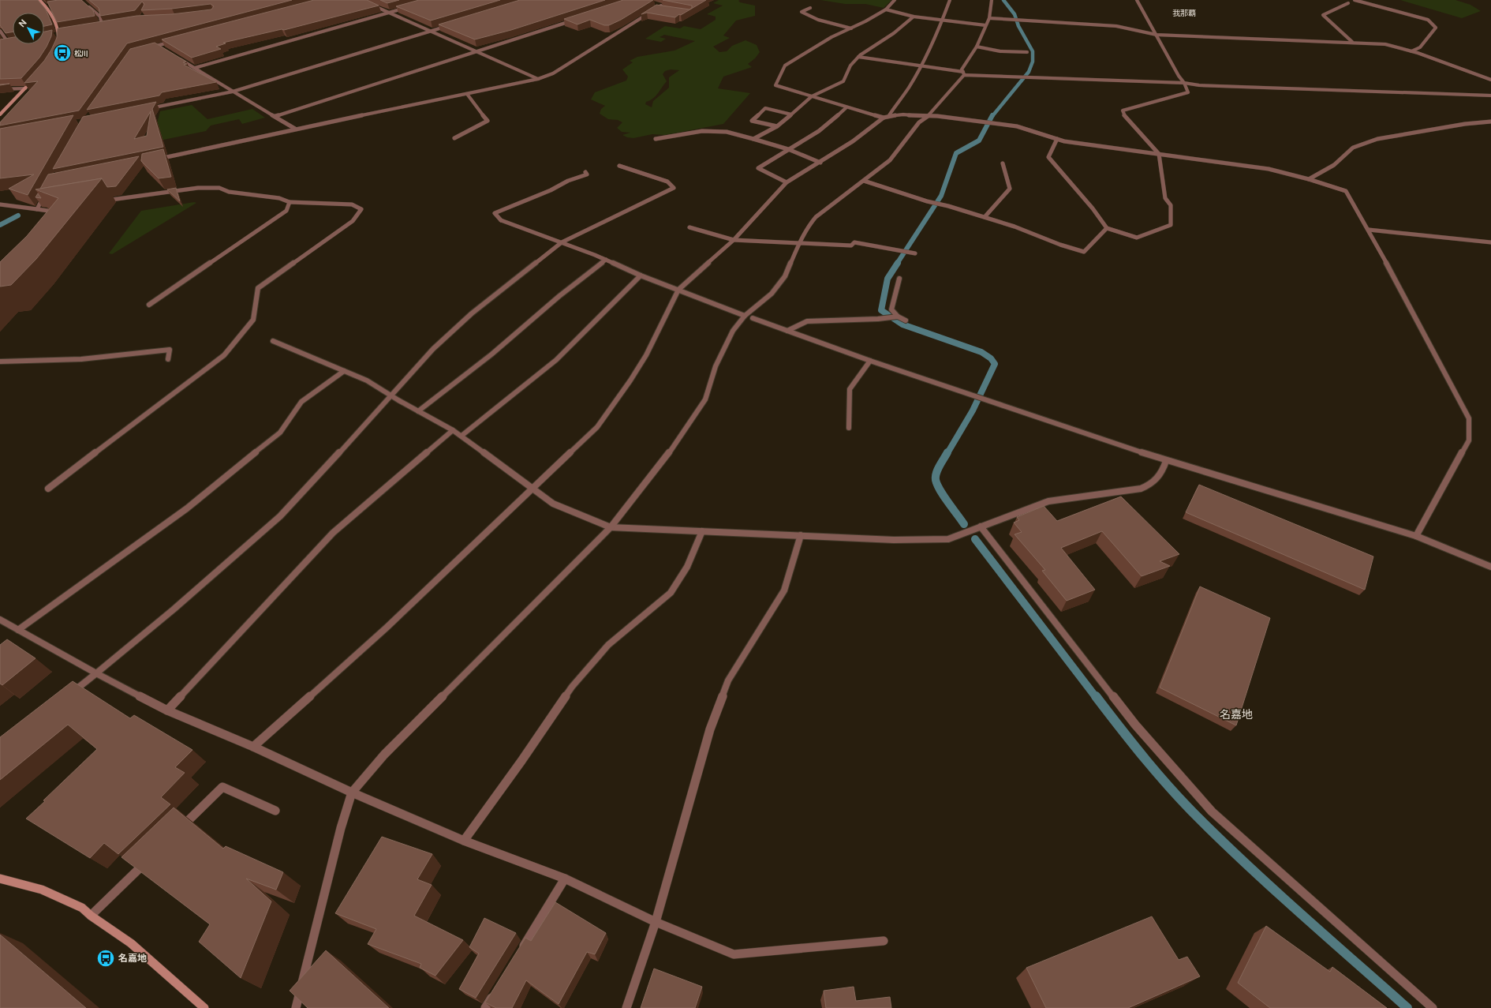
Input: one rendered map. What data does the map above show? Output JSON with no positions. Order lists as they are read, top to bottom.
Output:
{
  "districts": ["我那覇", "名嘉地"],
  "places": {
    "bus stop": ["松川", "名嘉地"]
  },
  "north": "top left"
}
